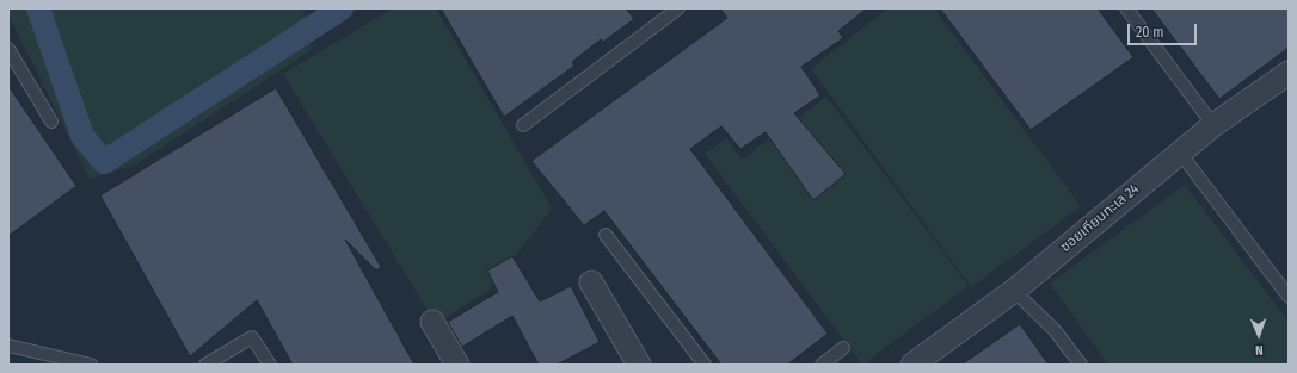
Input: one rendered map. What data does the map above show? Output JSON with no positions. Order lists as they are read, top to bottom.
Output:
{
  "streets": {
    "street": ["ซอยเทียนทะเล 24"]
  },
  "scale_bar": "20 m",
  "north": "bottom"
}
